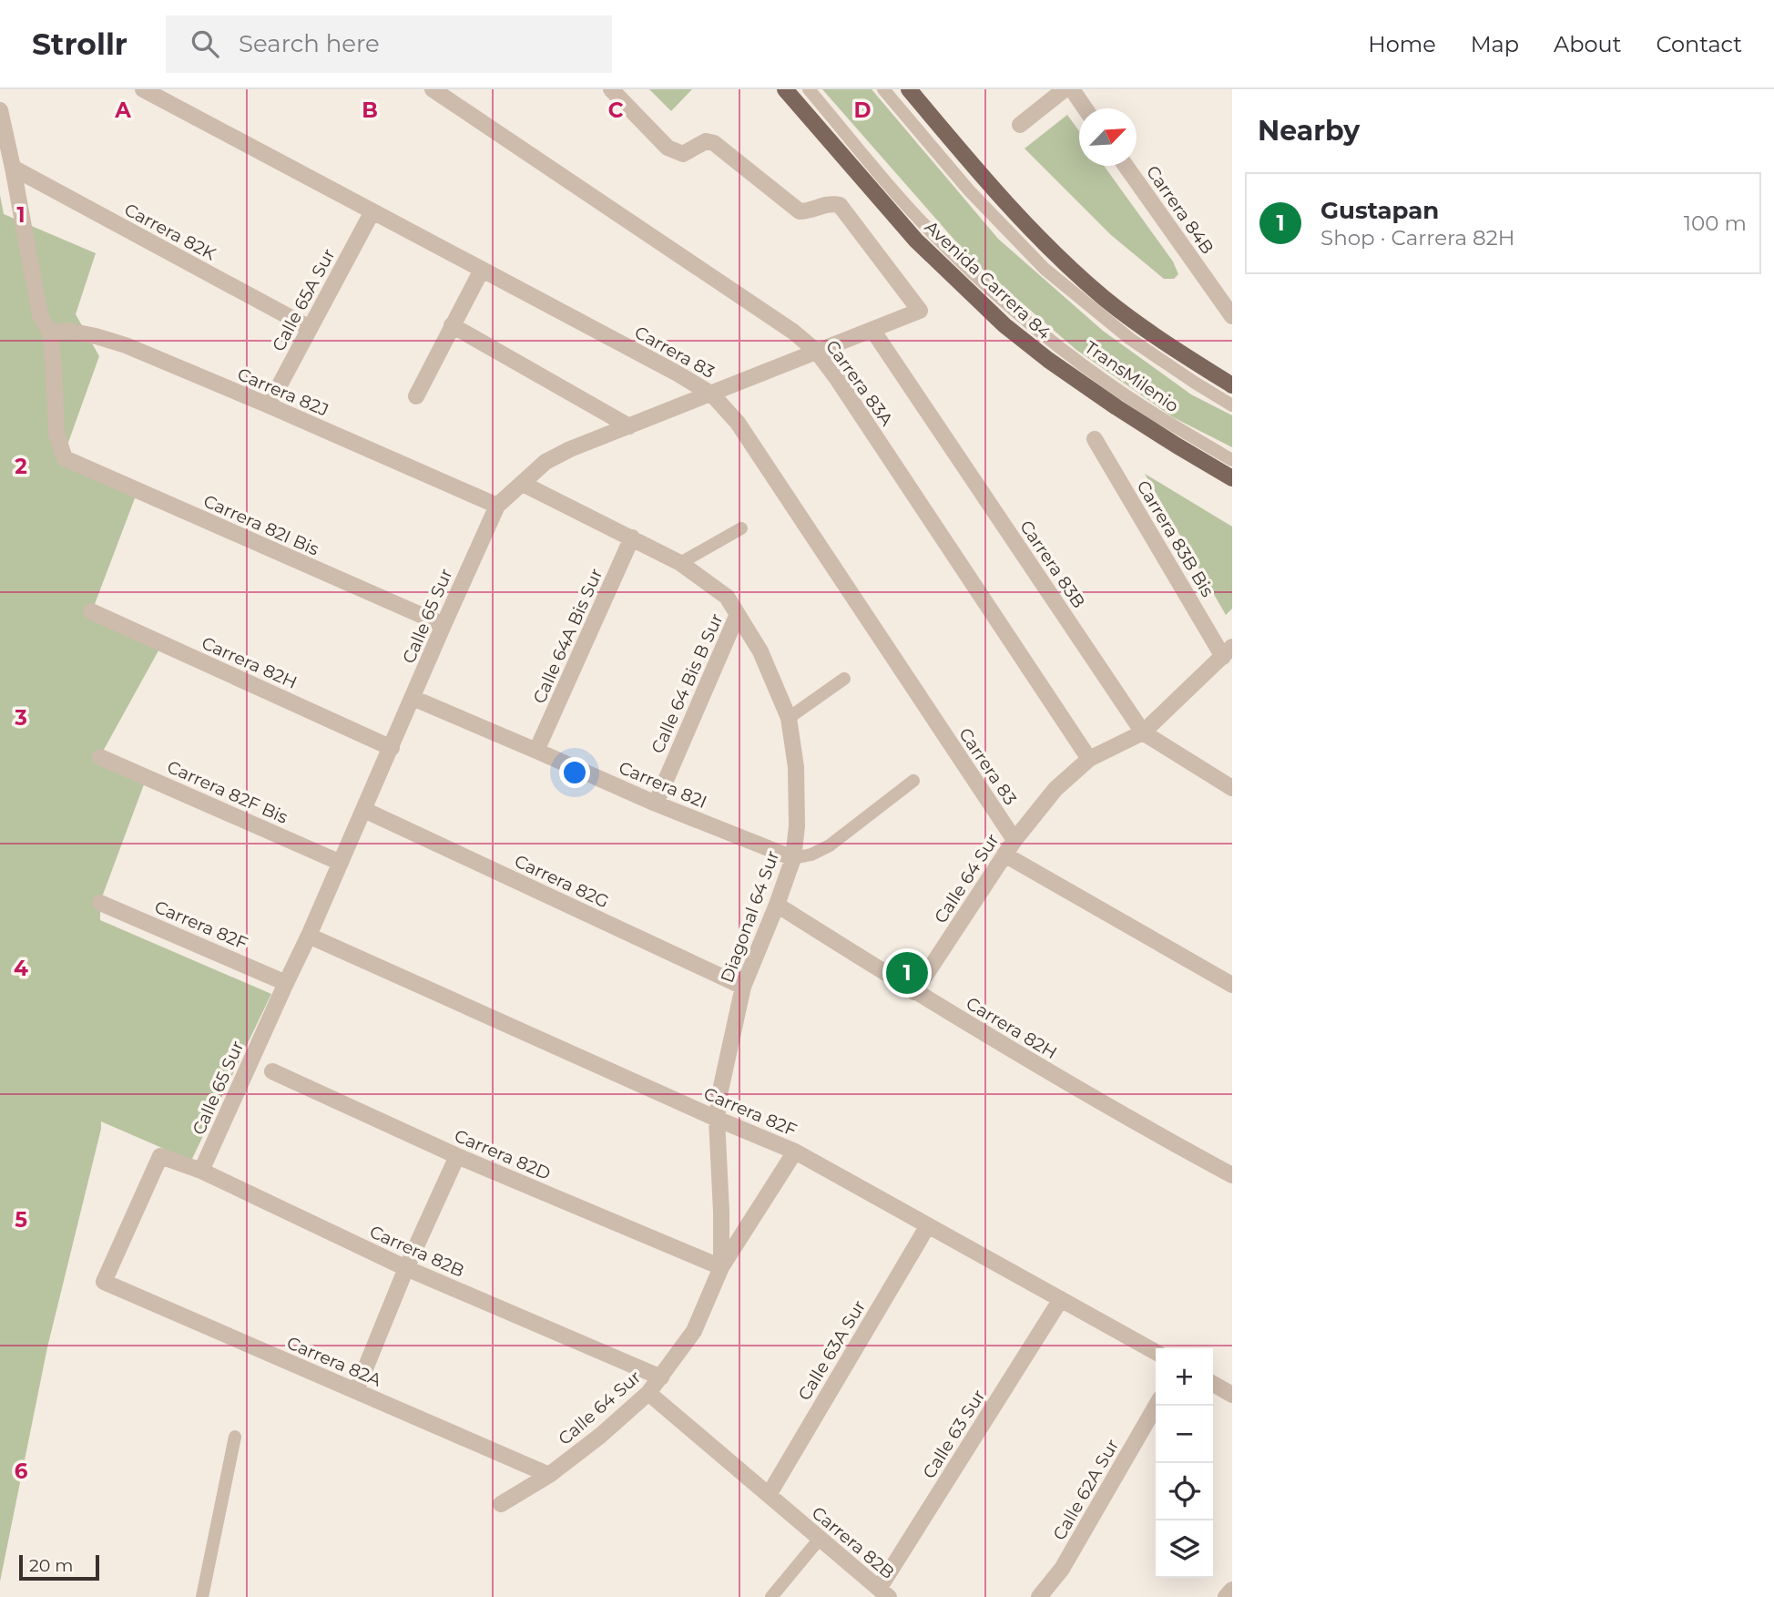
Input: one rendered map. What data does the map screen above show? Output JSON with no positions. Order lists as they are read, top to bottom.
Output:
{
  "streets": {
    "main road": ["Avenida Carrera 84"],
    "street": [
      "Carrera 84B",
      "Carrera 82K",
      "Calle 65A Sur",
      "Carrera 83",
      "Carrera 83A",
      "Carrera 82J",
      "Carrera 82I Bis",
      "Carrera 83B Bis",
      "Carrera 83B",
      "Calle 65 Sur",
      "Calle 64A Bis Sur",
      "Carrera 82H",
      "Calle 64 Bis B Sur",
      "Carrera 82I",
      "Carrera 82F Bis",
      "Calle 64 Sur",
      "Carrera 82G",
      "Diagonal 64 Sur",
      "Carrera 82F",
      "Carrera 82D",
      "Carrera 82B",
      "Calle 63A Sur",
      "Carrera 82A",
      "Calle 63 Sur",
      "Calle 62A Sur"
    ],
    "lane": ["TransMilenio"]
  },
  "crossings": [
    ["Carrera 82K", "Calle 65A Sur"],
    ["Calle 65A Sur", "Carrera 83"],
    ["Calle 65A Sur", "Carrera 82J"],
    ["Carrera 83", "Calle 65 Sur"],
    ["Carrera 83", "Calle 64 Sur"],
    ["Carrera 83A", "Calle 65 Sur"],
    ["Carrera 83A", "Calle 64 Sur"],
    ["Carrera 82J", "Carrera 82I Bis"],
    ["Carrera 82J", "Calle 65 Sur"],
    ["Carrera 82I Bis", "Calle 65 Sur"],
    ["Carrera 83B Bis", "Calle 64 Sur"],
    ["Carrera 83B", "Calle 65 Sur"],
    ["Carrera 83B", "Calle 64 Sur"],
    ["Calle 65 Sur", "Carrera 82H"],
    ["Calle 65 Sur", "Carrera 82I"],
    ["Calle 65 Sur", "Carrera 82F Bis"],
    ["Calle 65 Sur", "Carrera 82G"],
    ["Calle 65 Sur", "Diagonal 64 Sur"],
    ["Calle 65 Sur", "Carrera 82F"],
    ["Calle 65 Sur", "Carrera 82B"],
    ["Calle 64A Bis Sur", "Carrera 82I"],
    ["Calle 64A Bis Sur", "Diagonal 64 Sur"],
    ["Carrera 82H", "Calle 64 Sur"],
    ["Carrera 82H", "Diagonal 64 Sur"],
    ["Calle 64 Bis B Sur", "Carrera 82I"],
    ["Calle 64 Bis B Sur", "Diagonal 64 Sur"],
    ["Carrera 82I", "Diagonal 64 Sur"],
    ["Calle 64 Sur", "Diagonal 64 Sur"],
    ["Calle 64 Sur", "Carrera 82F"],
    ["Calle 64 Sur", "Carrera 82D"],
    ["Calle 64 Sur", "Carrera 82B"],
    ["Calle 64 Sur", "Carrera 82A"],
    ["Carrera 82G", "Diagonal 64 Sur"],
    ["Diagonal 64 Sur", "Carrera 82F"],
    ["Diagonal 64 Sur", "Carrera 82D"],
    ["Carrera 82F", "Calle 63A Sur"],
    ["Carrera 82F", "Calle 63 Sur"],
    ["Carrera 82B", "Calle 63A Sur"],
    ["Carrera 82B", "Carrera 82A"],
    ["Carrera 82B", "Calle 63 Sur"]
  ],
  "scale_bar": "20 m",
  "north": "top right",
  "page": {
    "header": "Strollr",
    "search": "Search here",
    "nav": [
      "Home",
      "Map",
      "About",
      "Contact"
    ],
    "heading": "Nearby",
    "list": [
      {
        "mark": "1",
        "name": "Gustapan",
        "note": "Shop · Carrera 82H",
        "value": "100 m"
      }
    ],
    "pins": "1",
    "map_buttons": ["+", "−"],
    "scale": "20 m"
  },
  "grid": {
    "columns": [
      "A",
      "B",
      "C",
      "D"
    ],
    "rows": [
      "1",
      "2",
      "3",
      "4",
      "5",
      "6"
    ]
  }
}
